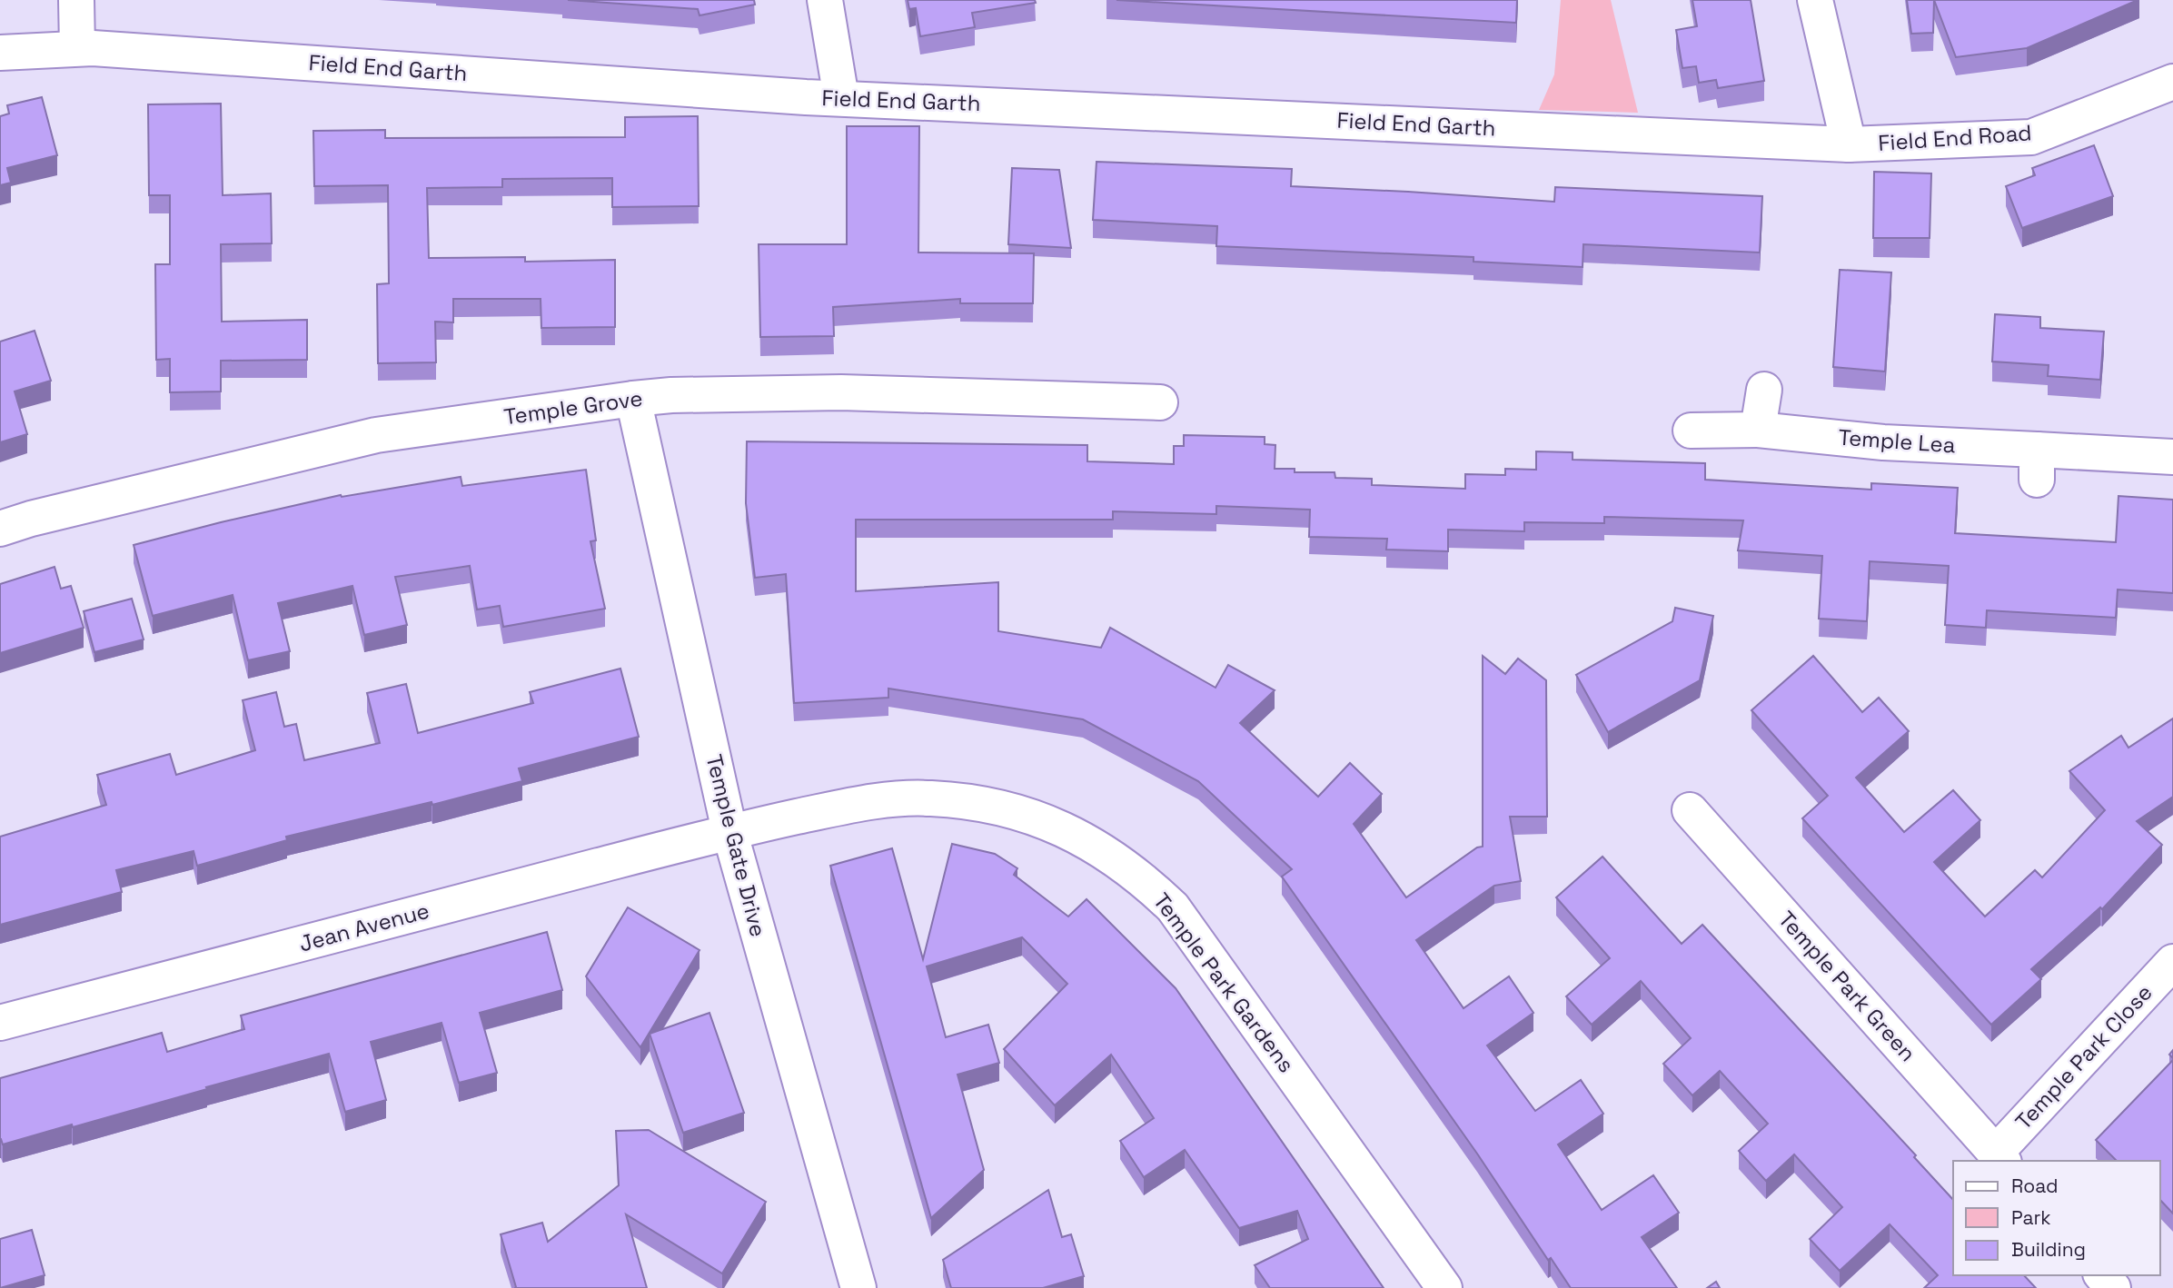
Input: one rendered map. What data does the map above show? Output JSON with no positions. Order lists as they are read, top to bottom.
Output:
{
  "streets": {
    "street": [
      "Field End Garth",
      "Field End Road",
      "Temple Grove",
      "Temple Lea",
      "Temple Gate Drive",
      "Jean Avenue",
      "Temple Park Gardens",
      "Temple Park Green",
      "Temple Park Close"
    ]
  },
  "crossings": [
    ["Field End Garth", "Field End Road"],
    ["Temple Grove", "Temple Gate Drive"],
    ["Temple Gate Drive", "Jean Avenue"],
    ["Temple Gate Drive", "Temple Park Gardens"],
    ["Jean Avenue", "Temple Park Gardens"],
    ["Temple Park Green", "Temple Park Close"]
  ],
  "legend": ["Road", "Park", "Building"]
}
